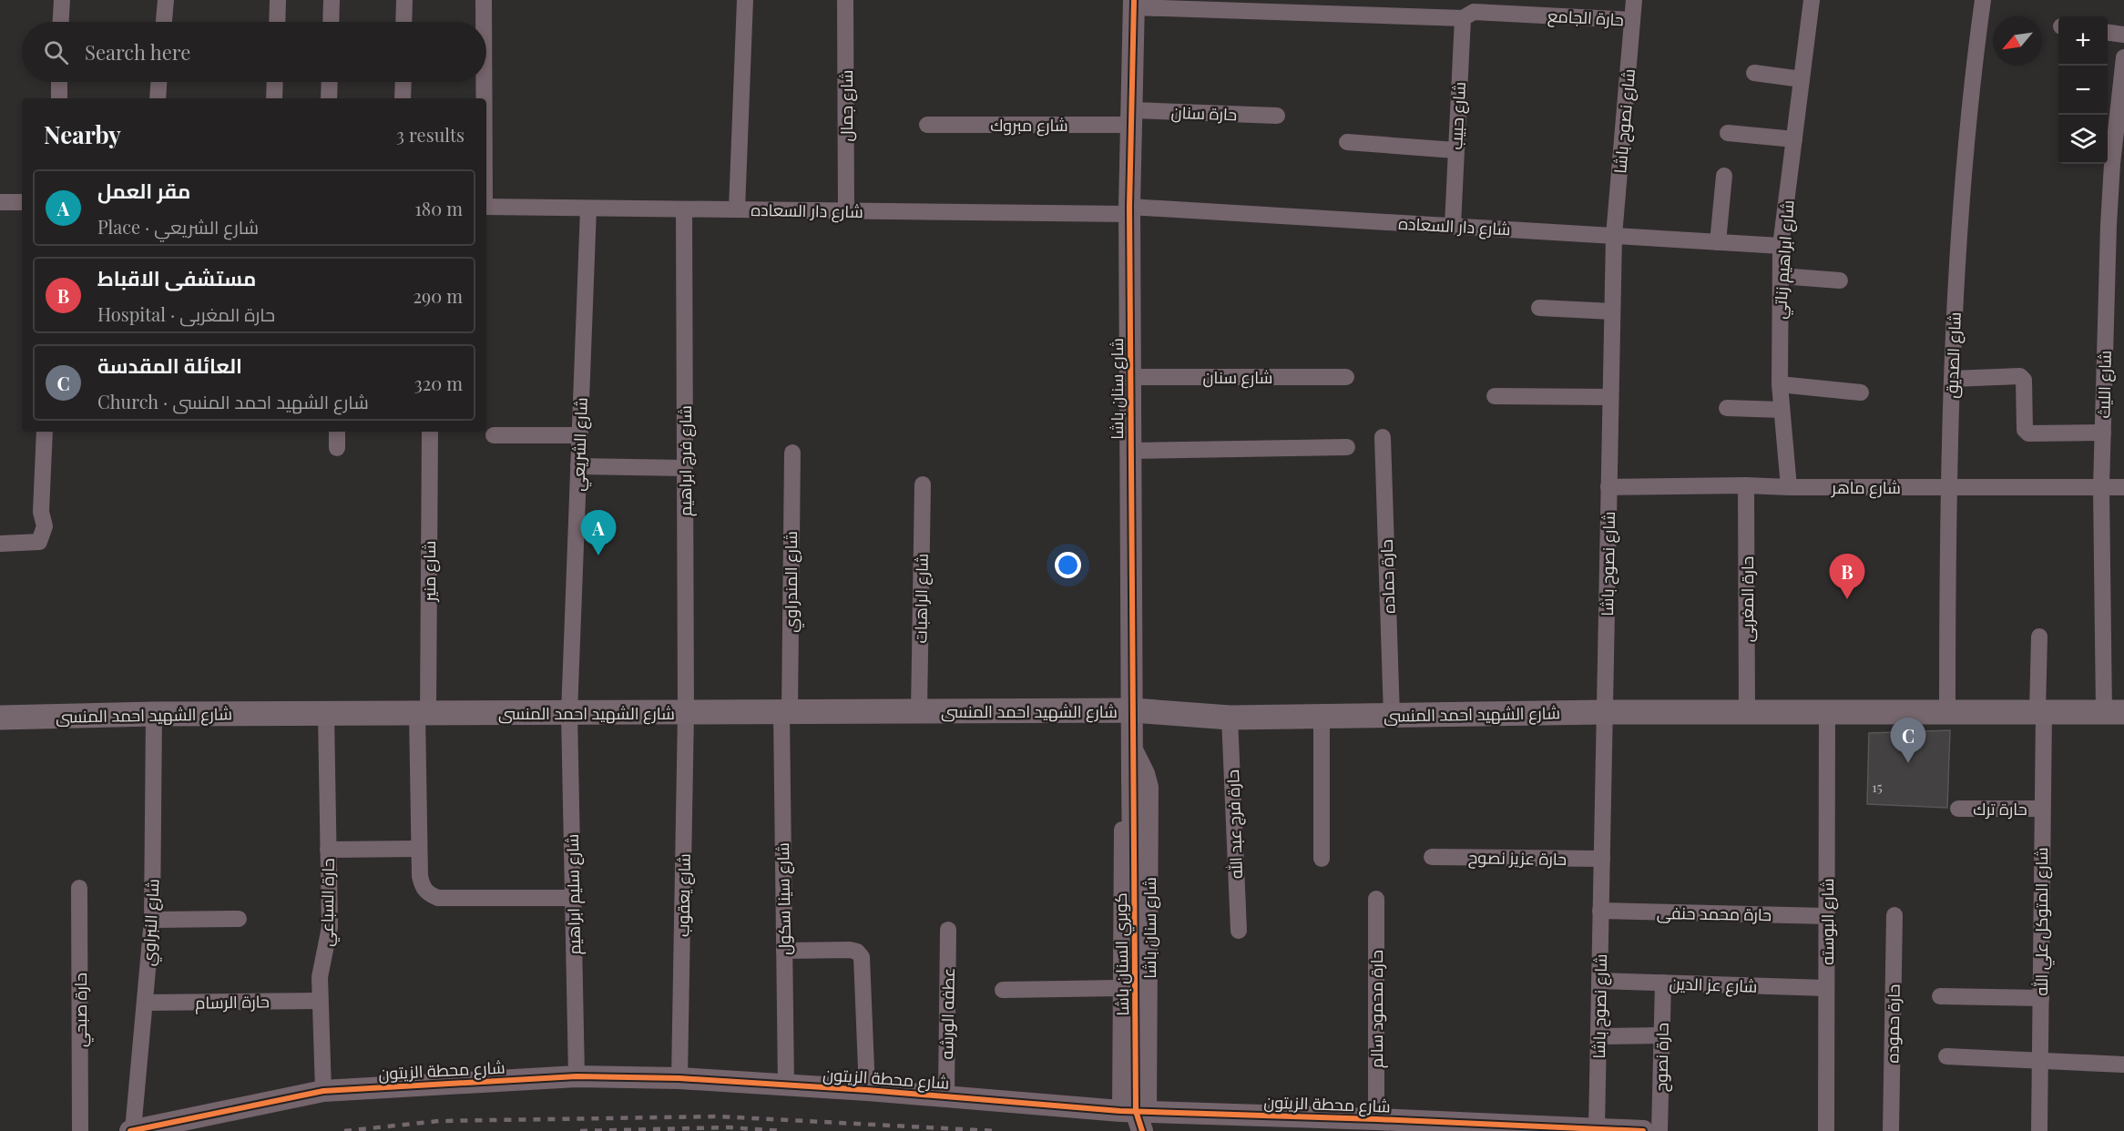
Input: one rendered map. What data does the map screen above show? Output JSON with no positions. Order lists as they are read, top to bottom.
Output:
{
  "streets": {
    "main road": ["شارع الشهيد احمد المنسى"],
    "street": [
      "حارة الجامع",
      "شارع جمال",
      "حارة سنان",
      "شارع حبيب",
      "شارع نصوح باشا",
      "شارع مبروك",
      "شارع دار السعاده",
      "شارع ابراهيم زناتي",
      "شارع الصديق",
      "شارع سنان",
      "شارع الليث",
      "شارع سنان باشا",
      "شارع الشريعي",
      "شارع فرج ابراهيم",
      "شارع ماهر",
      "شارع منير",
      "حارة حماده",
      "شارع المندراوي",
      "شارع الراهبات",
      "حارة المغربى",
      "حارة ترك",
      "حارة فرج عبد الله",
      "حارة عزيز نصوح",
      "شارع سليم ابراهيم",
      "شارع يعقوب",
      "شارع سينا سكول",
      "حارة السباعي",
      "حارة محمد حنفى",
      "شارع البوسته",
      "شارع المتوكل علي الله",
      "شارع النبراوي",
      "كوبري السنان باشا",
      "شارع عز الدين",
      "حارة الرسام",
      "حارة محمود سالم",
      "حارة صبحي",
      "عطفه الورشه",
      "حارة حموده",
      "حارة نصوح",
      "شارع محطة الزيتون"
    ]
  },
  "crossings": [
    ["حارة الجامع", "شارع حبيب"],
    ["حارة الجامع", "شارع نصوح باشا"],
    ["حارة الجامع", "شارع سنان باشا"],
    ["شارع جمال", "شارع دار السعاده"],
    ["حارة سنان", "شارع مبروك"],
    ["حارة سنان", "شارع سنان باشا"],
    ["شارع حبيب", "شارع دار السعاده"],
    ["شارع نصوح باشا", "شارع دار السعاده"],
    ["شارع نصوح باشا", "شارع ماهر"],
    ["شارع نصوح باشا", "شارع الشهيد احمد المنسى"],
    ["شارع نصوح باشا", "حارة عزيز نصوح"],
    ["شارع نصوح باشا", "حارة محمد حنفى"],
    ["شارع نصوح باشا", "شارع عز الدين"],
    ["شارع نصوح باشا", "شارع محطة الزيتون"],
    ["شارع مبروك", "شارع سنان باشا"],
    ["شارع دار السعاده", "شارع ابراهيم زناتي"],
    ["شارع دار السعاده", "شارع سنان باشا"],
    ["شارع دار السعاده", "شارع الشريعي"],
    ["شارع دار السعاده", "شارع فرج ابراهيم"],
    ["شارع ابراهيم زناتي", "شارع ماهر"],
    ["شارع الصديق", "شارع ماهر"],
    ["شارع الصديق", "شارع الشهيد احمد المنسى"],
    ["شارع سنان", "شارع سنان باشا"],
    ["شارع الليث", "شارع ماهر"],
    ["شارع الليث", "شارع الشهيد احمد المنسى"],
    ["شارع سنان باشا", "شارع الشهيد احمد المنسى"],
    ["شارع سنان باشا", "كوبري السنان باشا"],
    ["شارع سنان باشا", "شارع محطة الزيتون"],
    ["شارع الشريعي", "شارع الشهيد احمد المنسى"],
    ["شارع الشريعي", "شارع سليم ابراهيم"],
    ["شارع فرج ابراهيم", "شارع الشهيد احمد المنسى"],
    ["شارع فرج ابراهيم", "شارع يعقوب"],
    ["شارع ماهر", "حارة المغربى"],
    ["شارع منير", "شارع الشهيد احمد المنسى"],
    ["شارع منير", "شارع سليم ابراهيم"],
    ["حارة حماده", "شارع الشهيد احمد المنسى"],
    ["شارع المندراوي", "شارع الشهيد احمد المنسى"],
    ["شارع المندراوي", "شارع سينا سكول"],
    ["شارع الراهبات", "شارع الشهيد احمد المنسى"],
    ["حارة المغربى", "شارع الشهيد احمد المنسى"],
    ["شارع الشهيد احمد المنسى", "حارة فرج عبد الله"],
    ["شارع الشهيد احمد المنسى", "شارع سليم ابراهيم"],
    ["شارع الشهيد احمد المنسى", "شارع يعقوب"],
    ["شارع الشهيد احمد المنسى", "شارع سينا سكول"],
    ["شارع الشهيد احمد المنسى", "حارة السباعي"],
    ["شارع الشهيد احمد المنسى", "شارع البوسته"],
    ["شارع الشهيد احمد المنسى", "شارع المتوكل علي الله"],
    ["شارع الشهيد احمد المنسى", "شارع النبراوي"],
    ["حارة ترك", "شارع المتوكل علي الله"],
    ["شارع سليم ابراهيم", "شارع محطة الزيتون"],
    ["شارع يعقوب", "شارع محطة الزيتون"],
    ["شارع سينا سكول", "شارع محطة الزيتون"],
    ["حارة السباعي", "حارة الرسام"],
    ["حارة السباعي", "شارع محطة الزيتون"],
    ["حارة محمد حنفى", "شارع البوسته"],
    ["شارع البوسته", "شارع عز الدين"],
    ["شارع النبراوي", "حارة الرسام"],
    ["شارع النبراوي", "شارع محطة الزيتون"],
    ["كوبري السنان باشا", "شارع محطة الزيتون"],
    ["شارع عز الدين", "حارة نصوح"],
    ["حارة محمود سالم", "شارع محطة الزيتون"],
    ["عطفه الورشه", "شارع محطة الزيتون"]
  ],
  "house_numbers": ["15"],
  "north": "bottom left",
  "page": {
    "map_buttons": ["+", "−"],
    "search": "Search here",
    "heading": ["Nearby", "3 results"],
    "list": [
      {
        "mark": "A",
        "name": "مقر العمل",
        "note": "Place · شارع الشريعي",
        "value": "180 m"
      },
      {
        "mark": "B",
        "name": "مستشفى الاقباط",
        "note": "Hospital · حارة المغربى",
        "value": "290 m"
      },
      {
        "mark": "C",
        "name": "العائلة المقدسة",
        "note": "Church · شارع الشهيد احمد المنسى",
        "value": "320 m"
      }
    ],
    "pins": ["A", "B", "C"]
  }
}
